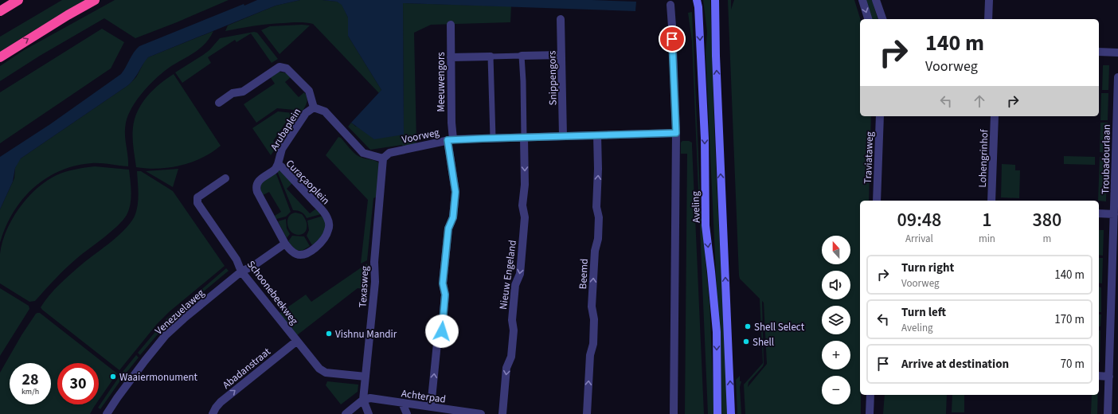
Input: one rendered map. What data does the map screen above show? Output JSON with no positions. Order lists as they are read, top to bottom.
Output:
{
  "streets": {
    "main road": ["Aveling"],
    "street": [
      "Snippengors",
      "Meeuwengors",
      "Arubaplein",
      "Voorweg",
      "Traviataweg",
      "Lohengrinhof",
      "Troubadourlaan",
      "Curaçaoplein",
      "Beemd",
      "Nieuw Engeland",
      "Texasweg",
      "Schoonebeekweg",
      "Venezuelaweg",
      "Abadanstraat",
      "Achterpad"
    ]
  },
  "crossings": [
    ["Snippengors", "Voorweg"],
    ["Meeuwengors", "Voorweg"],
    ["Meeuwengors", "Achterpad"],
    ["Arubaplein", "Voorweg"],
    ["Arubaplein", "Curaçaoplein"],
    ["Arubaplein", "Texasweg"],
    ["Voorweg", "Aveling"],
    ["Voorweg", "Beemd"],
    ["Voorweg", "Nieuw Engeland"],
    ["Voorweg", "Texasweg"],
    ["Curaçaoplein", "Venezuelaweg"],
    ["Texasweg", "Schoonebeekweg"],
    ["Texasweg", "Achterpad"],
    ["Schoonebeekweg", "Venezuelaweg"],
    ["Schoonebeekweg", "Abadanstraat"]
  ],
  "one_way": [
    "Meeuwengors",
    "Beemd",
    "Nieuw Engeland",
    "Abadanstraat"
  ],
  "places": [
    "Shell Select",
    "Vishnu Mandir",
    "Shell",
    "Waaiermonument"
  ],
  "north": "top",
  "page": {
    "turn": ["140 m", "Voorweg"],
    "eta": [
      "09:48",
      "Arrival",
      "1",
      "min",
      "380",
      "m"
    ],
    "map_buttons": ["+", "−"],
    "list": [
      {
        "name": "Turn right",
        "note": "Voorweg",
        "value": "140 m"
      },
      {
        "name": "Turn left",
        "note": "Aveling",
        "value": "170 m"
      },
      {
        "name": "Arrive at destination",
        "value": "70 m"
      }
    ],
    "speed": "28 km/h",
    "limit": "30"
  }
}
